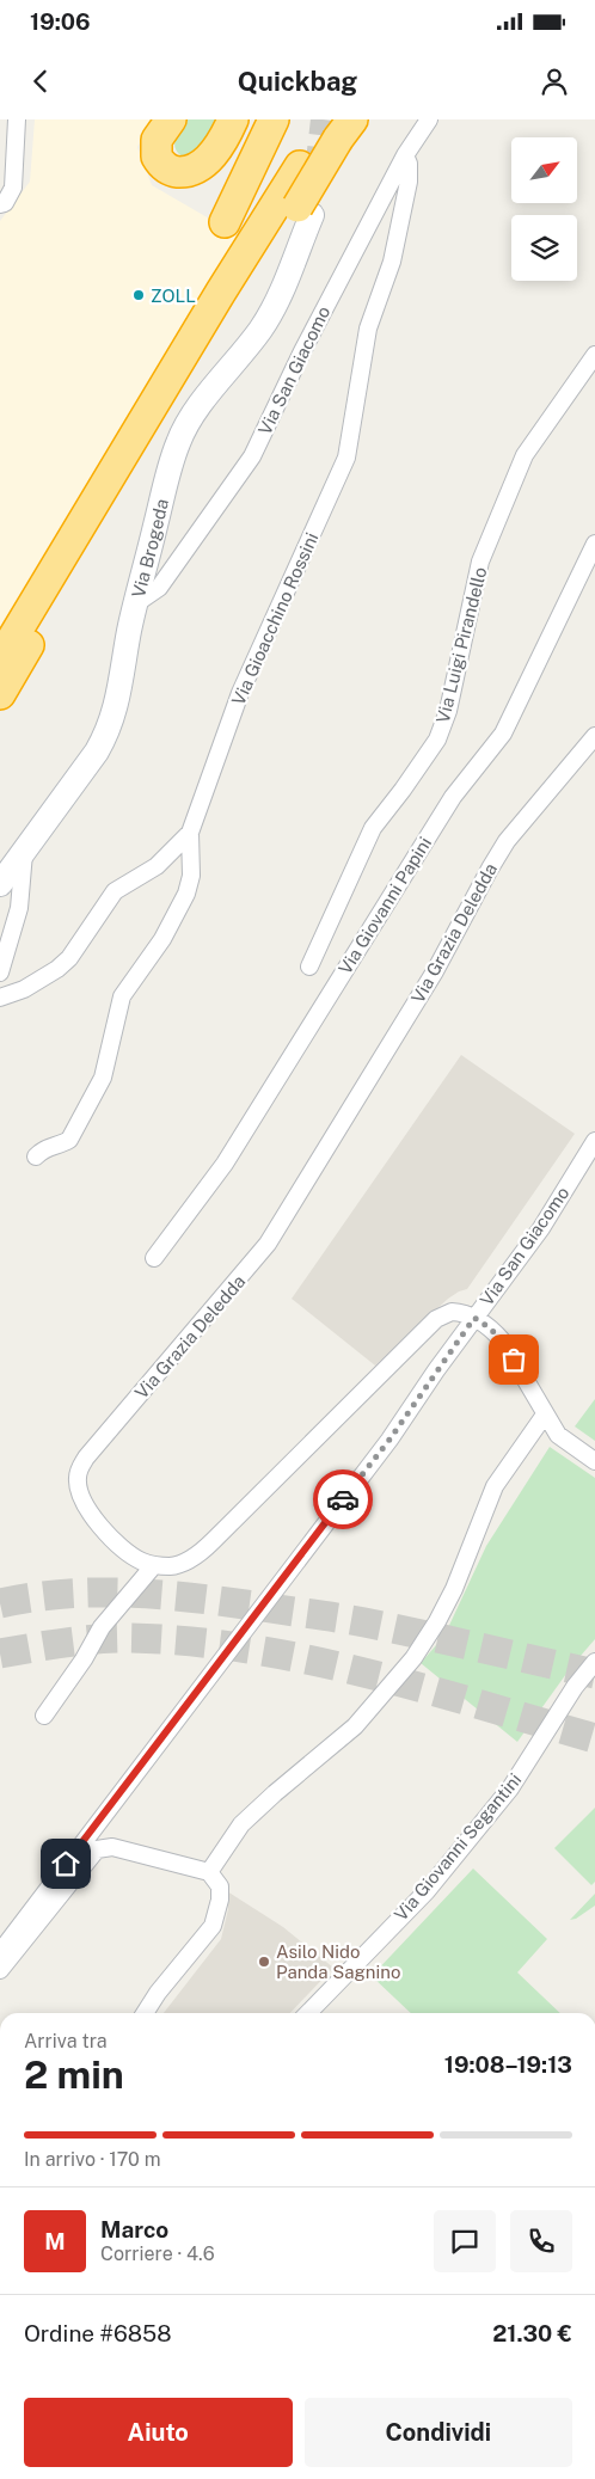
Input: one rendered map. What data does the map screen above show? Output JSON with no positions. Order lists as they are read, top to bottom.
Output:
{
  "streets": {
    "street": [
      "Via San Giacomo",
      "Via Brogeda",
      "Via Gioacchino Rossini",
      "Via Luigi Pirandello",
      "Via Giovanni Papini",
      "Via Grazia Deledda",
      "Via Giovanni Segantini"
    ]
  },
  "crossings": [
    ["Via San Giacomo", "Via Brogeda"],
    ["Via San Giacomo", "Via Gioacchino Rossini"]
  ],
  "places": ["ZOLL", "Asilo Nido Panda Sagnino"],
  "north": "top right",
  "page": {
    "status": "19:06",
    "header": "Quickbag",
    "heading": ["2 min", "Arriva tra", "19:08–19:13"],
    "panel": [
      "Marco",
      "Corriere · 4.6",
      "Ordine #6858",
      "21.30 €"
    ],
    "bar": "In arrivo · 170 m",
    "round": "M",
    "buttons": ["Aiuto", "Condividi"]
  }
}
